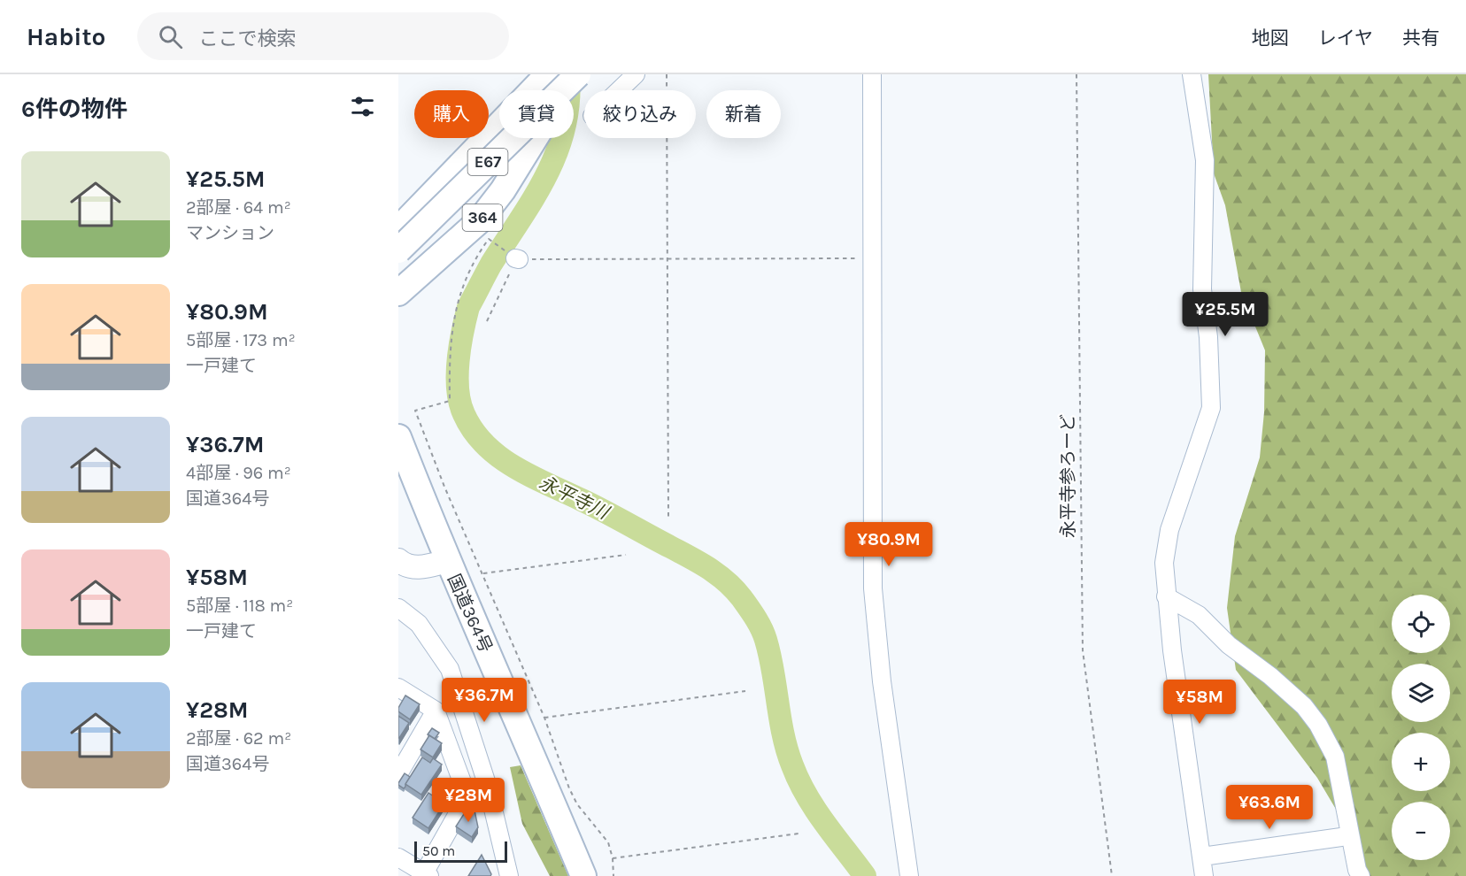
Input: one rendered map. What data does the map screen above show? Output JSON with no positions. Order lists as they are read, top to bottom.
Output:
{
  "streets": {
    "highway": ["E67", "364", "国道364号"],
    "path": ["永平寺参ろーど"]
  },
  "crossings": [
    ["E67", "364"]
  ],
  "water": ["永平寺川"],
  "scale_bar": "50 m",
  "page": {
    "header": "Habito",
    "search": "ここで検索",
    "nav": ["地図", "レイヤ", "共有"],
    "heading": "6件の物件",
    "chip": [
      "購入",
      "賃貸",
      "絞り込み",
      "新着"
    ],
    "list": [
      {
        "name": "¥25.5M",
        "note": "2部屋 · 64 m² · マンション"
      },
      {
        "name": "¥80.9M",
        "note": "5部屋 · 173 m² · 一戸建て"
      },
      {
        "name": "¥36.7M",
        "note": "4部屋 · 96 m² · 国道364号"
      },
      {
        "name": "¥58M",
        "note": "5部屋 · 118 m² · 一戸建て"
      },
      {
        "name": "¥28M",
        "note": "2部屋 · 62 m² · 国道364号"
      }
    ],
    "price": [
      "¥25.5M",
      "¥80.9M",
      "¥36.7M",
      "¥58M",
      "¥28M",
      "¥63.6M"
    ],
    "map_buttons": ["+", "−"],
    "scale": "50 m"
  }
}
